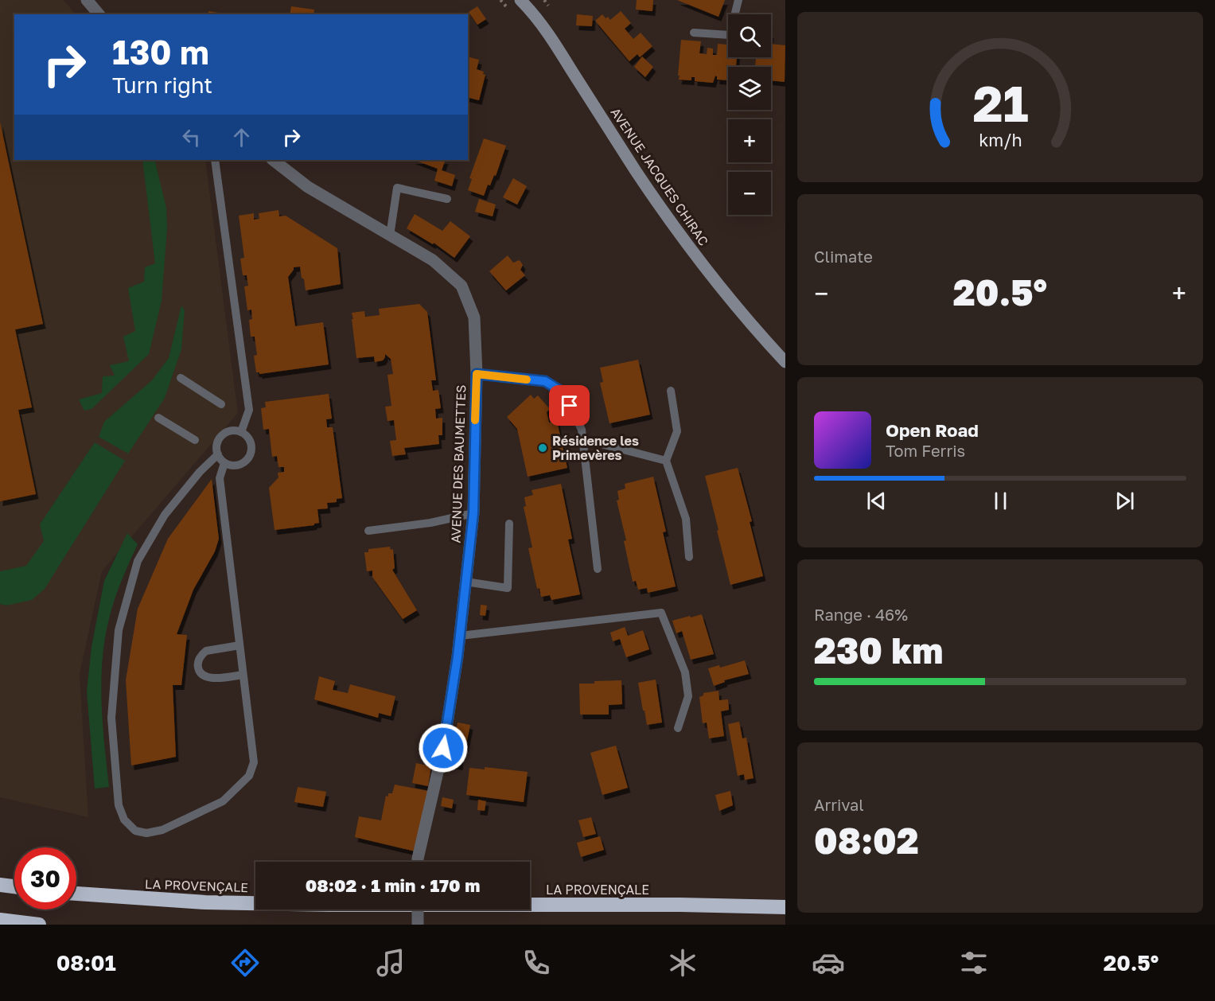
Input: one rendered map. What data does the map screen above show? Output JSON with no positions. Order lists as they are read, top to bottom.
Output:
{
  "streets": {
    "highway": ["LA PROVENÇALE"],
    "main road": ["AVENUE JACQUES CHIRAC"],
    "street": ["AVENUE DES BAUMETTES"]
  },
  "places": ["Résidence les Primevères"],
  "page": {
    "map_buttons": ["+", "−"],
    "turn": ["130 m", "Turn right"],
    "tile": [
      "Climate",
      ["Range · 46%", "230 km"],
      ["Arrival", "08:02"]
    ],
    "heat": ["−", "20.5°", "+"],
    "song": ["Open Road", "Tom Ferris"],
    "limit": "30",
    "trip": "08:02 · 1 min · 170 m",
    "tabs": ["08:01", "20.5°"],
    "gauge": ["21", "km/h"]
  }
}
